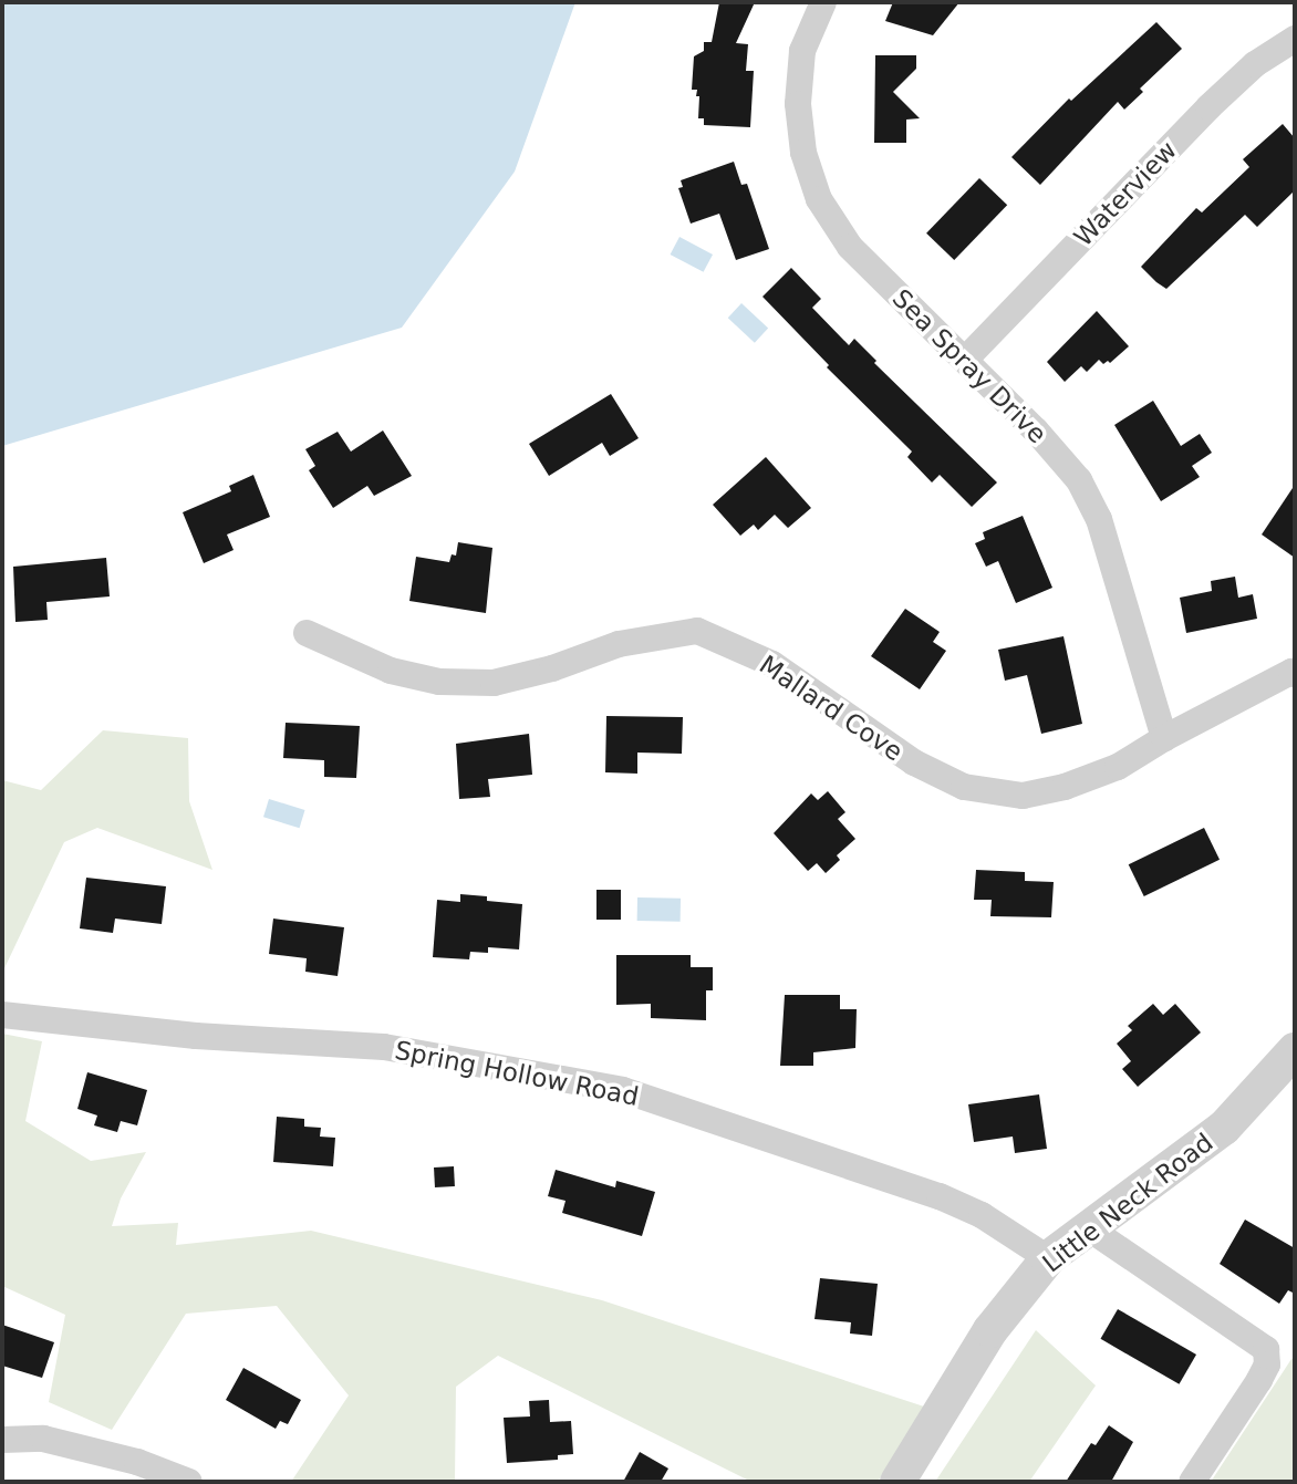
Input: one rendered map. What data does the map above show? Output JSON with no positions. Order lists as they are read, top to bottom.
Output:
{
  "streets": {
    "street": [
      "Waterview",
      "Sea Spray Drive",
      "Mallard Cove",
      "Spring Hollow Road",
      "Little Neck Road"
    ]
  },
  "crossings": [
    ["Waterview", "Sea Spray Drive"],
    ["Sea Spray Drive", "Mallard Cove"],
    ["Spring Hollow Road", "Little Neck Road"]
  ]
}
